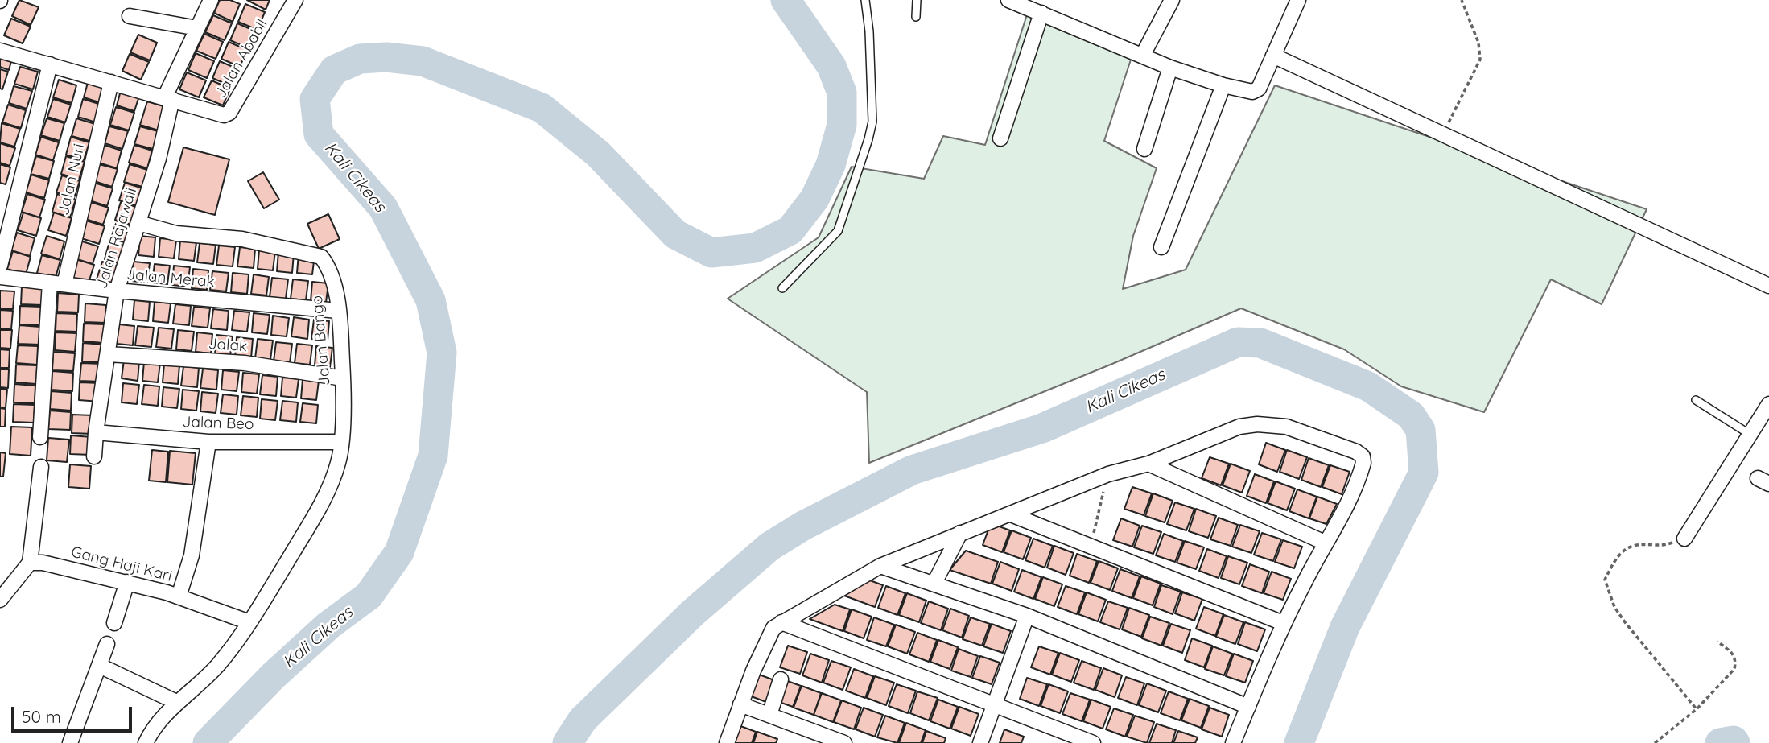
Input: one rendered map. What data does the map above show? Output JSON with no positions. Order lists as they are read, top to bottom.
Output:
{
  "streets": {
    "street": [
      "Jalan Ababil",
      "Jalan Nuri",
      "Jalan Rajawali",
      "Jalan Merak",
      "Jalan Bango",
      "Jalak",
      "Jalan Beo",
      "Gang Haji Kari"
    ]
  },
  "crossings": [
    ["Jalan Ababil", "Jalan Rajawali"],
    ["Jalan Nuri", "Jalan Merak"],
    ["Jalan Rajawali", "Jalan Merak"],
    ["Jalan Rajawali", "Jalan Bango"],
    ["Jalan Rajawali", "Jalak"],
    ["Jalan Rajawali", "Jalan Beo"],
    ["Jalan Merak", "Jalan Bango"],
    ["Jalan Bango", "Jalak"],
    ["Jalan Bango", "Jalan Beo"],
    ["Jalan Bango", "Gang Haji Kari"]
  ],
  "water": ["Kali Cikeas"],
  "scale_bar": "50 m"
}
